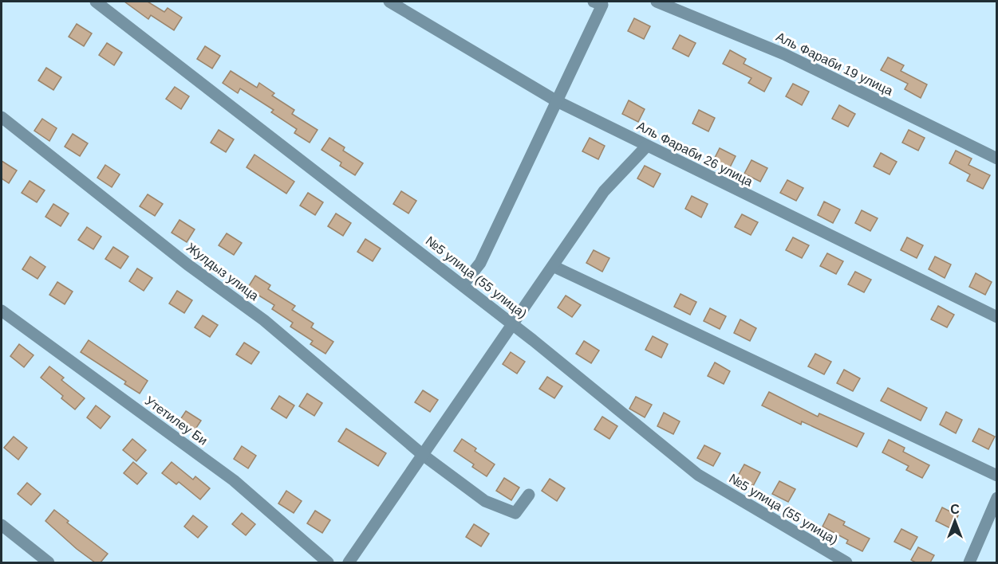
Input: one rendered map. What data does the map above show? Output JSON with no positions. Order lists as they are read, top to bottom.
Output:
{
  "streets": {
    "street": [
      "Аль Фараби 19 улица",
      "Аль Фараби 26 улица",
      "Жулдыз улица",
      "№5 улица (55 улица)",
      "Утетилеу Би"
    ]
  },
  "north": "top"
}
